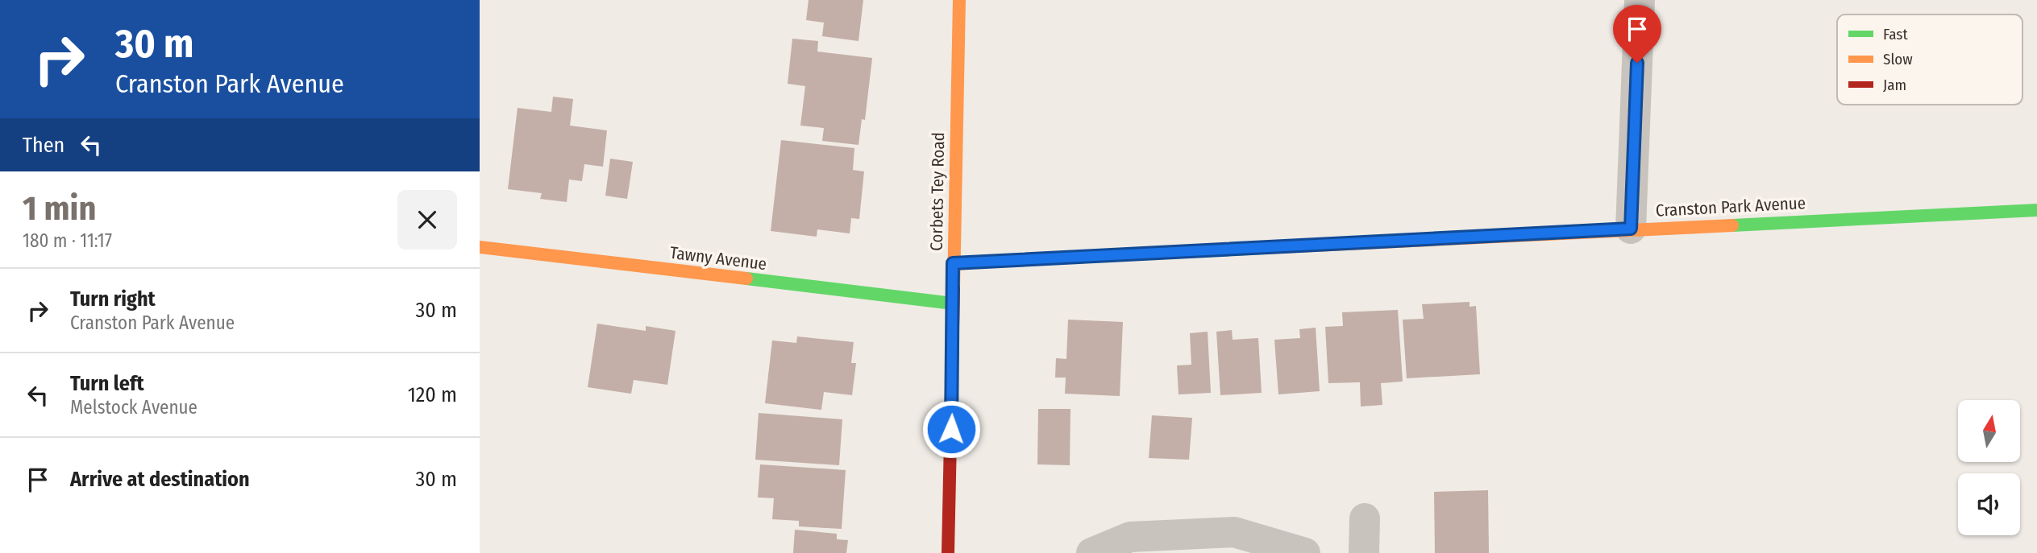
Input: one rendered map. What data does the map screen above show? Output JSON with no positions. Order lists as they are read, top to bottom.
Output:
{
  "streets": {
    "street": ["Corbets Tey Road", "Cranston Park Avenue", "Tawny Avenue"]
  },
  "crossings": [
    ["Corbets Tey Road", "Cranston Park Avenue"],
    ["Corbets Tey Road", "Tawny Avenue"]
  ],
  "legend": ["Fast", "Slow", "Jam"],
  "north": "top",
  "page": {
    "turn": ["30 m", "Cranston Park Avenue"],
    "then": "Then",
    "heading": ["1 min", "180 m · 11:17"],
    "list": [
      {
        "name": "Turn right",
        "note": "Cranston Park Avenue",
        "value": "30 m"
      },
      {
        "name": "Turn left",
        "note": "Melstock Avenue",
        "value": "120 m"
      },
      {
        "name": "Arrive at destination",
        "value": "30 m"
      }
    ]
  }
}
